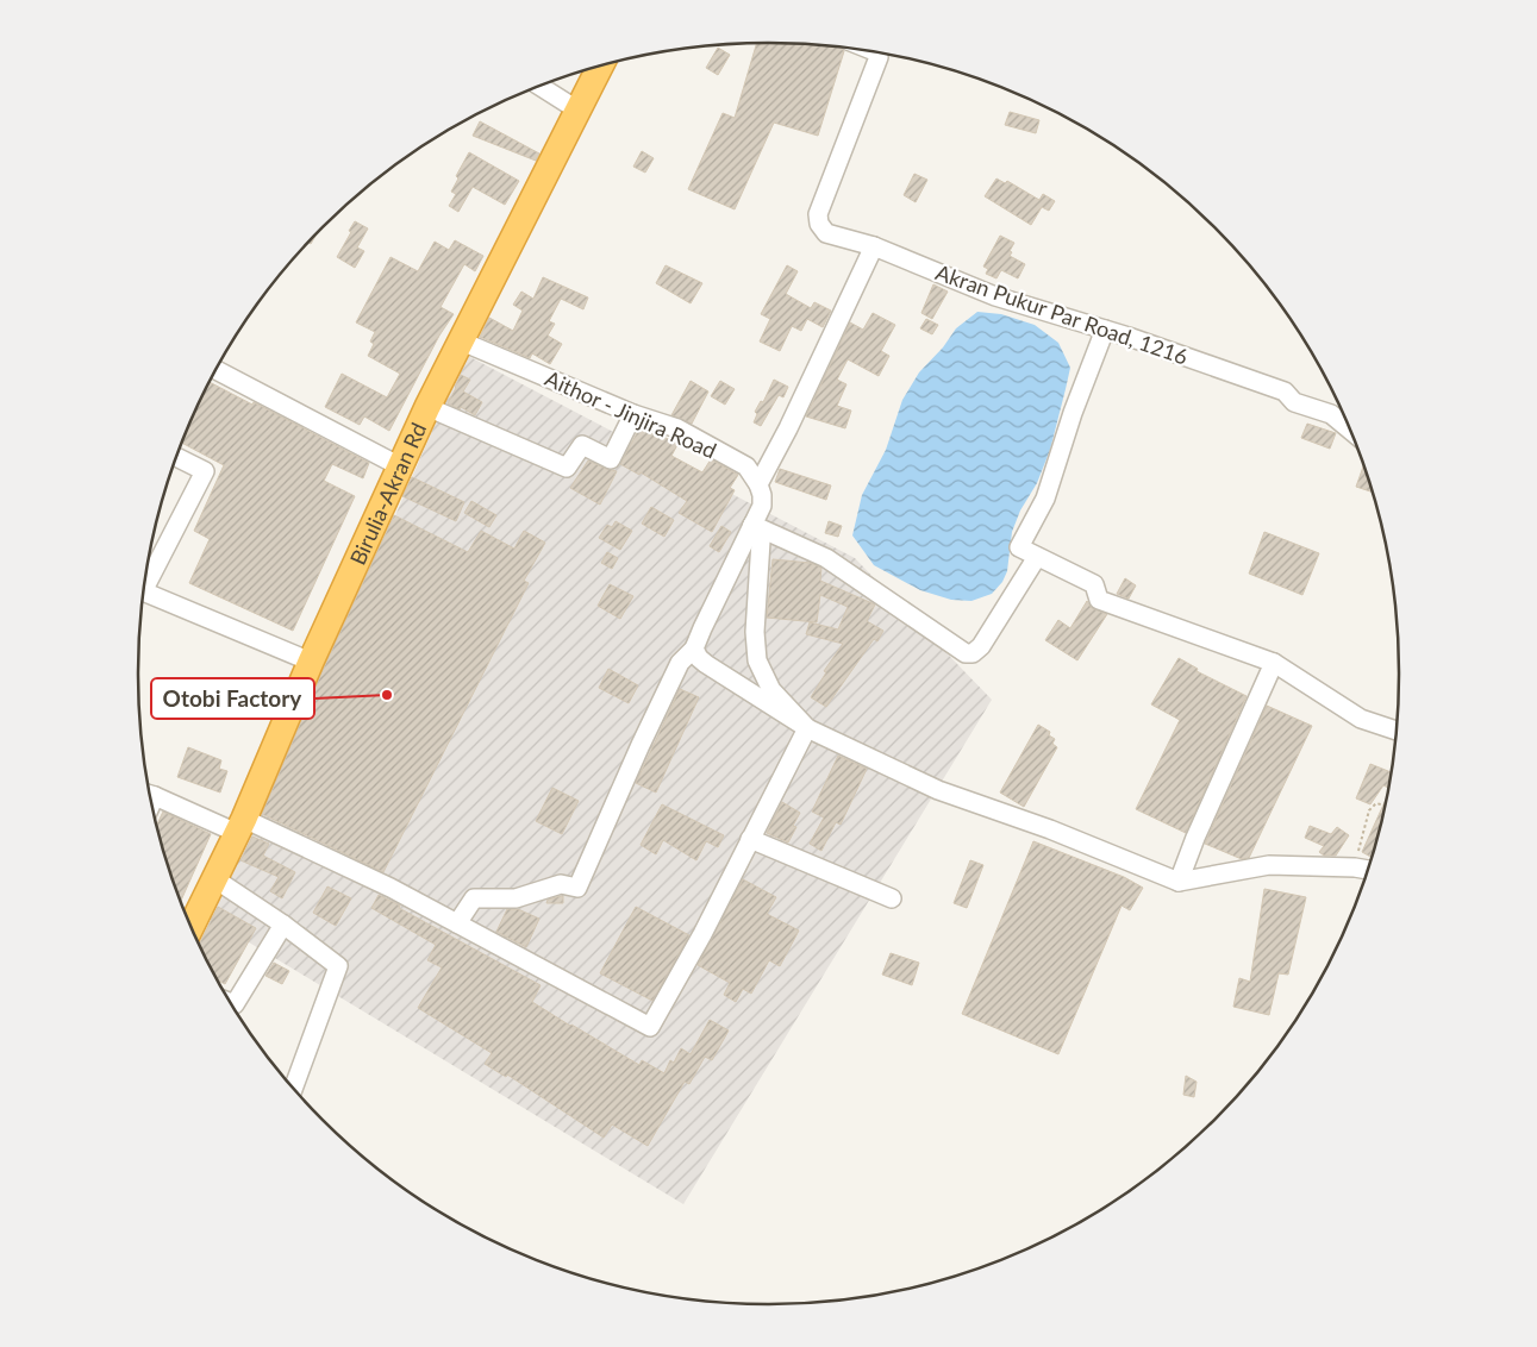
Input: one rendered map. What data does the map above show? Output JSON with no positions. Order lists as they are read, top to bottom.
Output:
{
  "streets": {
    "highway": ["Birulia-Akran Rd"],
    "street": ["Akran Pukur Par Road, 1216", "Aithor - Jinjira Road"]
  },
  "crossings": [
    ["Aithor - Jinjira Road", "Birulia-Akran Rd"]
  ],
  "places": ["Otobi Factory"]
}
